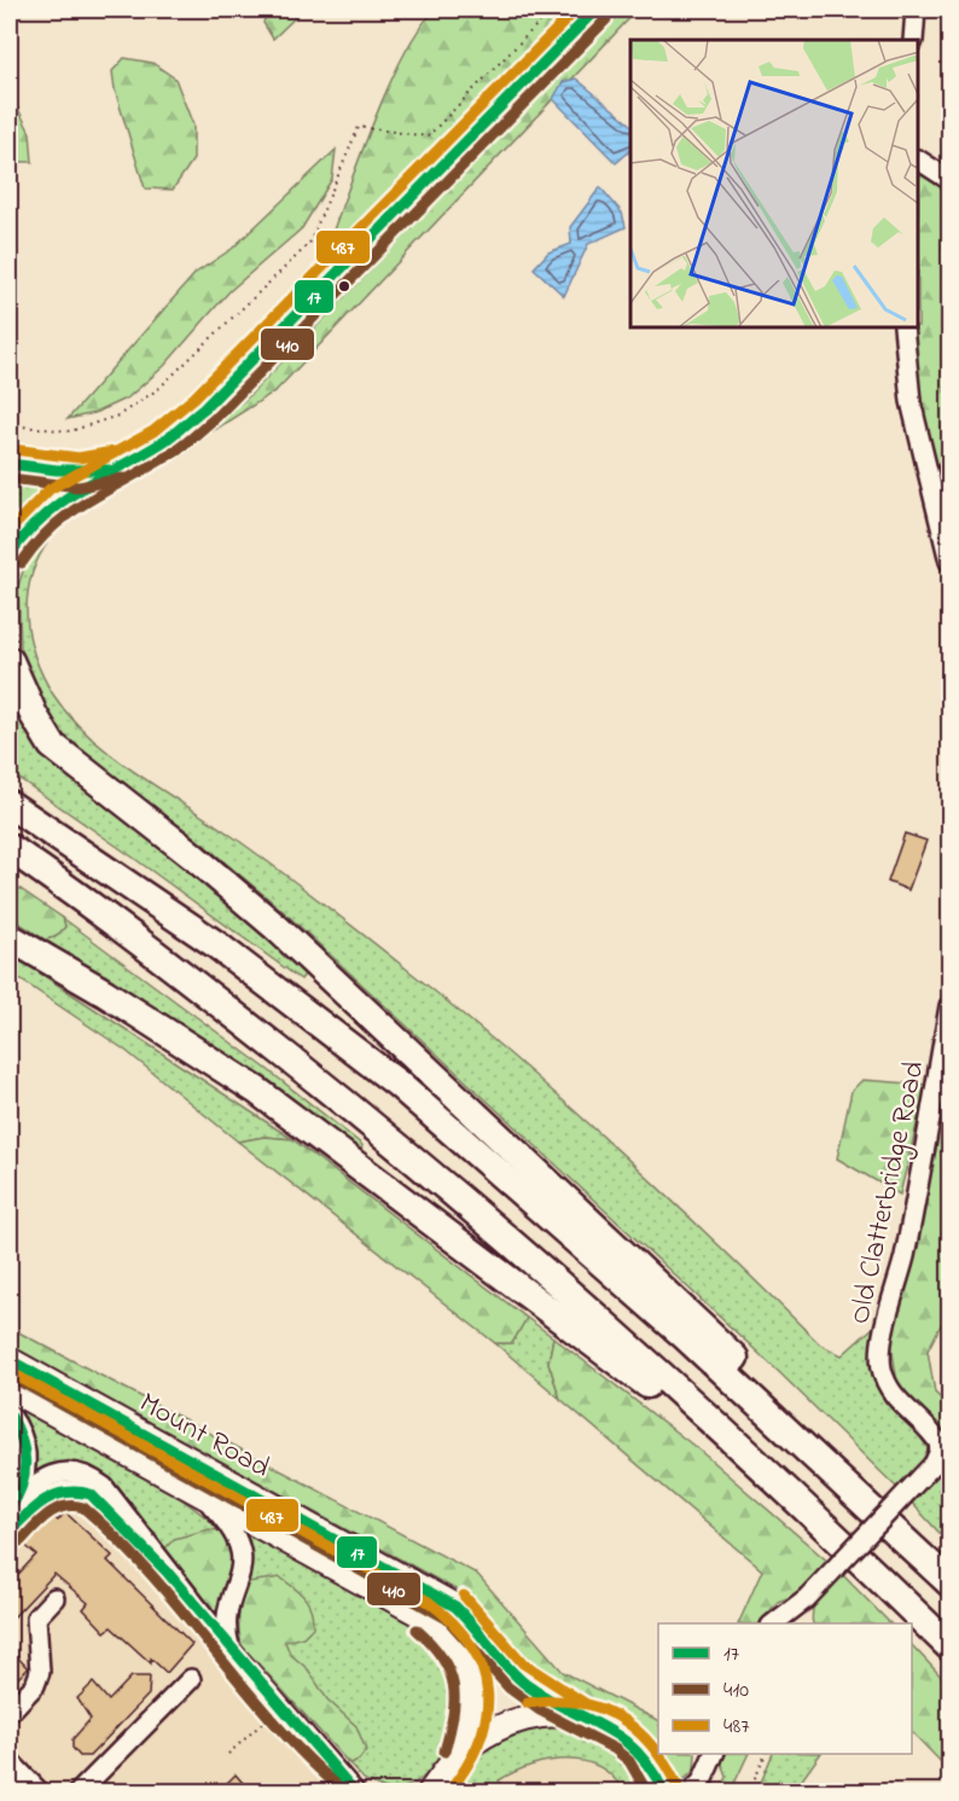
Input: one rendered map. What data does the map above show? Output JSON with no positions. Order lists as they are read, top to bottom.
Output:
{
  "streets": {
    "main road": ["Mount Road"],
    "street": ["Old Clatterbridge Road"]
  },
  "lines": ["transit line 17", "transit line 487", "transit line 410"],
  "legend": ["17", "410", "487"]
}
